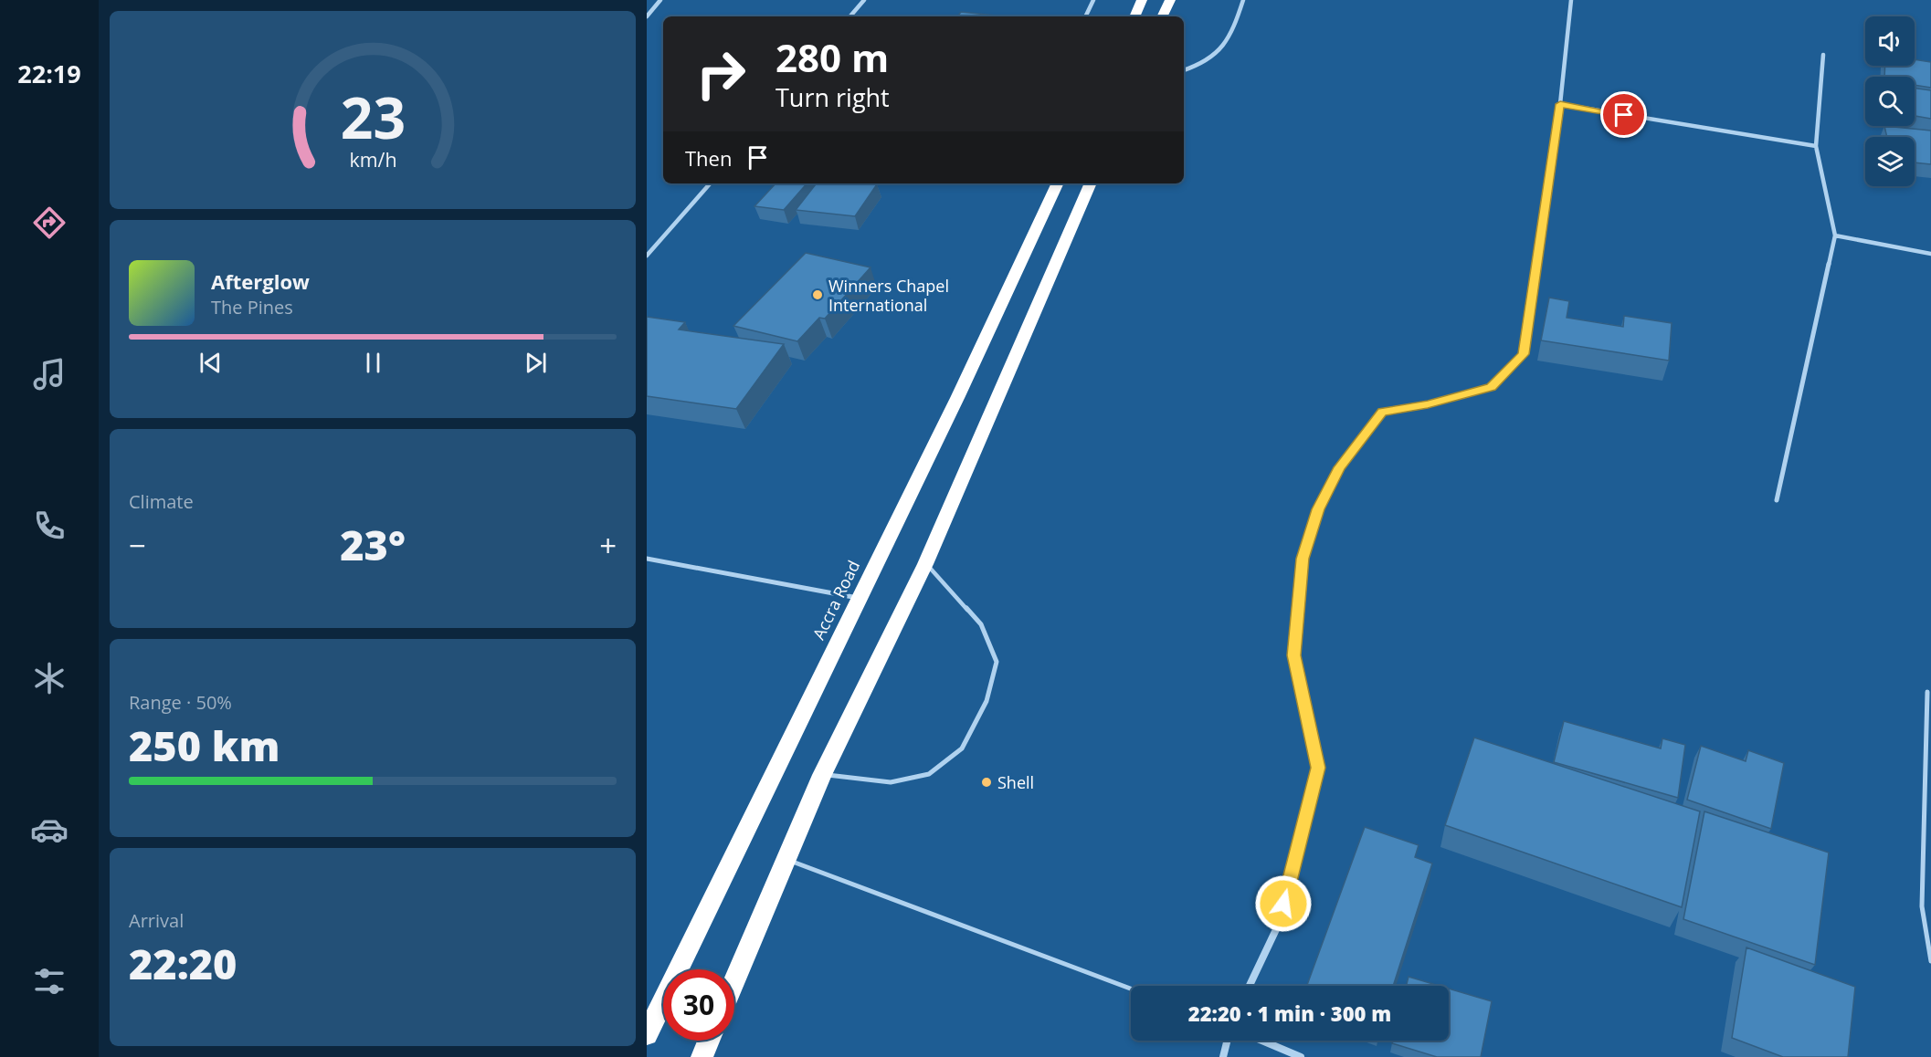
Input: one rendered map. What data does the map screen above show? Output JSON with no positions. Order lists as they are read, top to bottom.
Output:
{
  "streets": {
    "highway": ["Accra Road"]
  },
  "places": ["Winners Chapel International", "Shell"],
  "page": {
    "tabs": "22:19",
    "turn": ["280 m", "Turn right"],
    "then": "Then",
    "song": ["Afterglow", "The Pines"],
    "tile": [
      "Climate",
      ["Range · 50%", "250 km"],
      ["Arrival", "22:20"]
    ],
    "heat": ["−", "23°", "+"],
    "limit": "30",
    "trip": "22:20 · 1 min · 300 m",
    "gauge": ["23", "km/h"]
  }
}
